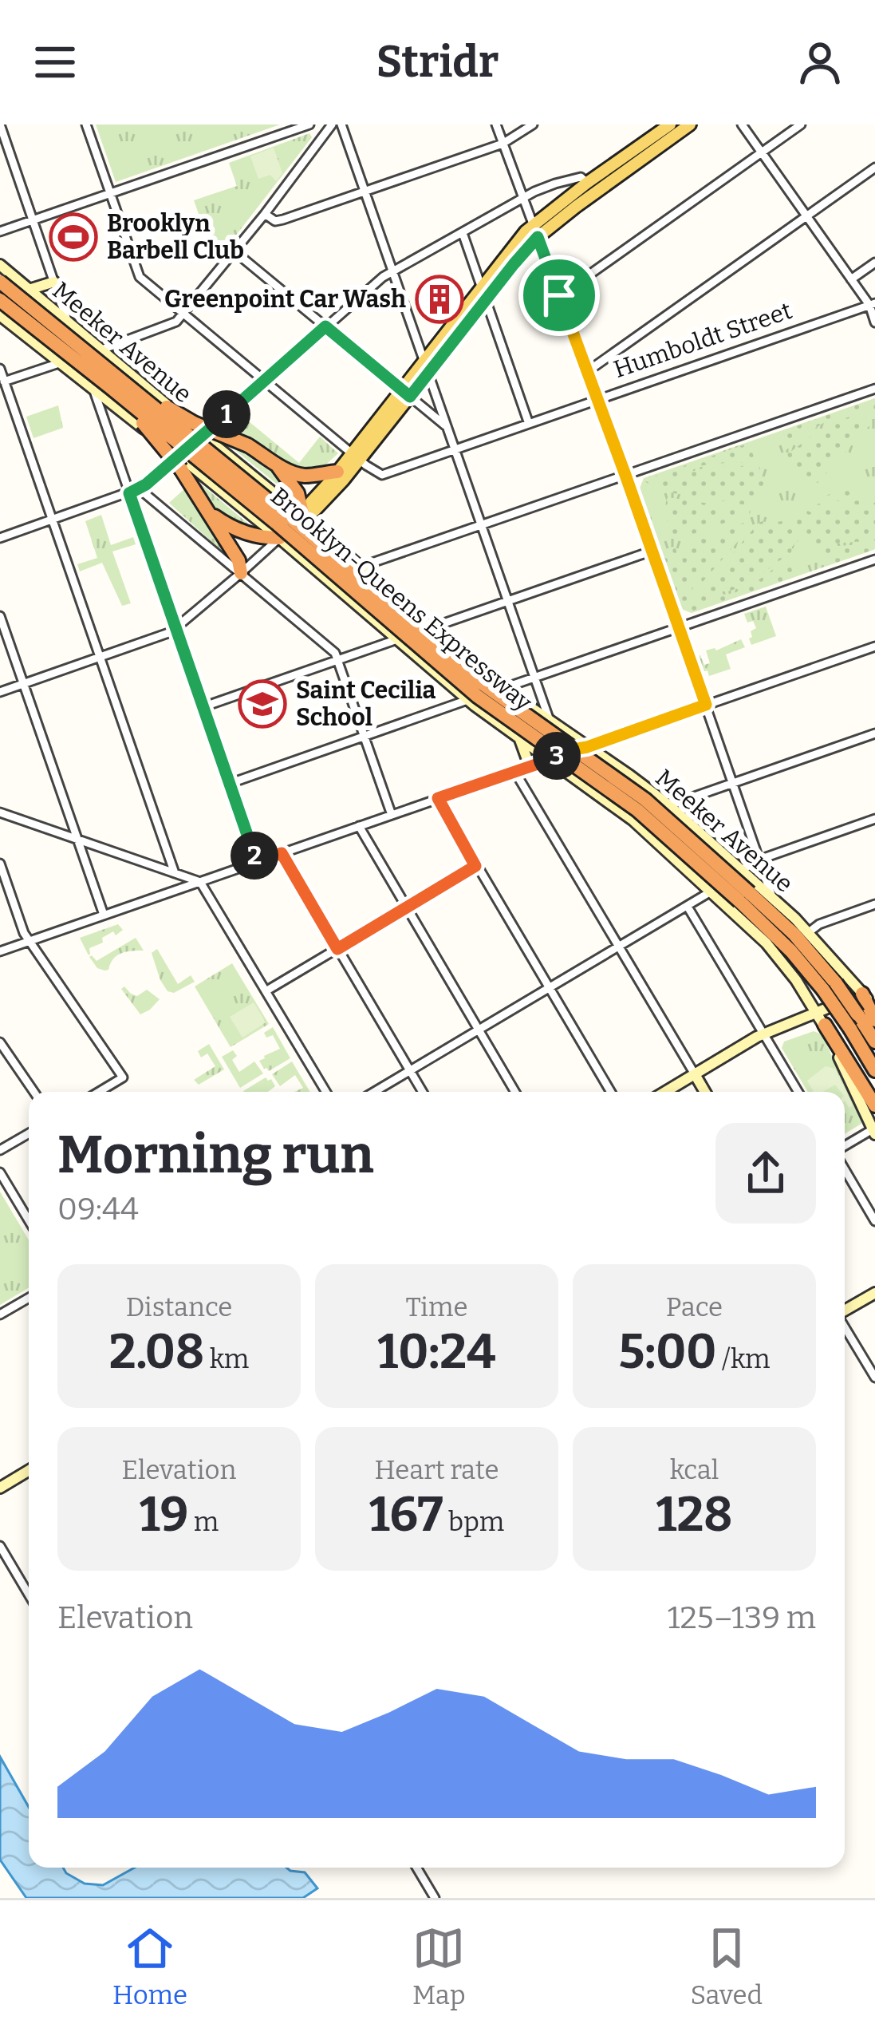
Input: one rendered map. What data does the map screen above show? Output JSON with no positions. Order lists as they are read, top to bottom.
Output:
{
  "streets": {
    "highway": ["Brooklyn-Queens Expressway"],
    "main road": ["Meeker Avenue"],
    "street": ["Humboldt Street"]
  },
  "places": {
    "sports": ["Brooklyn Barbell Club"],
    "building": ["Greenpoint Car Wash"],
    "school or university": ["Saint Cecilia School"]
  },
  "page": {
    "header": "Stridr",
    "pins": ["1", "3", "2"],
    "heading": ["Morning run", "09:44"],
    "stats": [
      ["Distance", "2.08 km"],
      ["Time", "10:24"],
      ["Pace", "5:00 /km"],
      ["Elevation", "19 m"],
      ["Heart rate", "167 bpm"],
      ["kcal", "128"]
    ],
    "chart": ["Elevation", "125–139 m"],
    "tabs": ["Home", "Map", "Saved"]
  }
}
